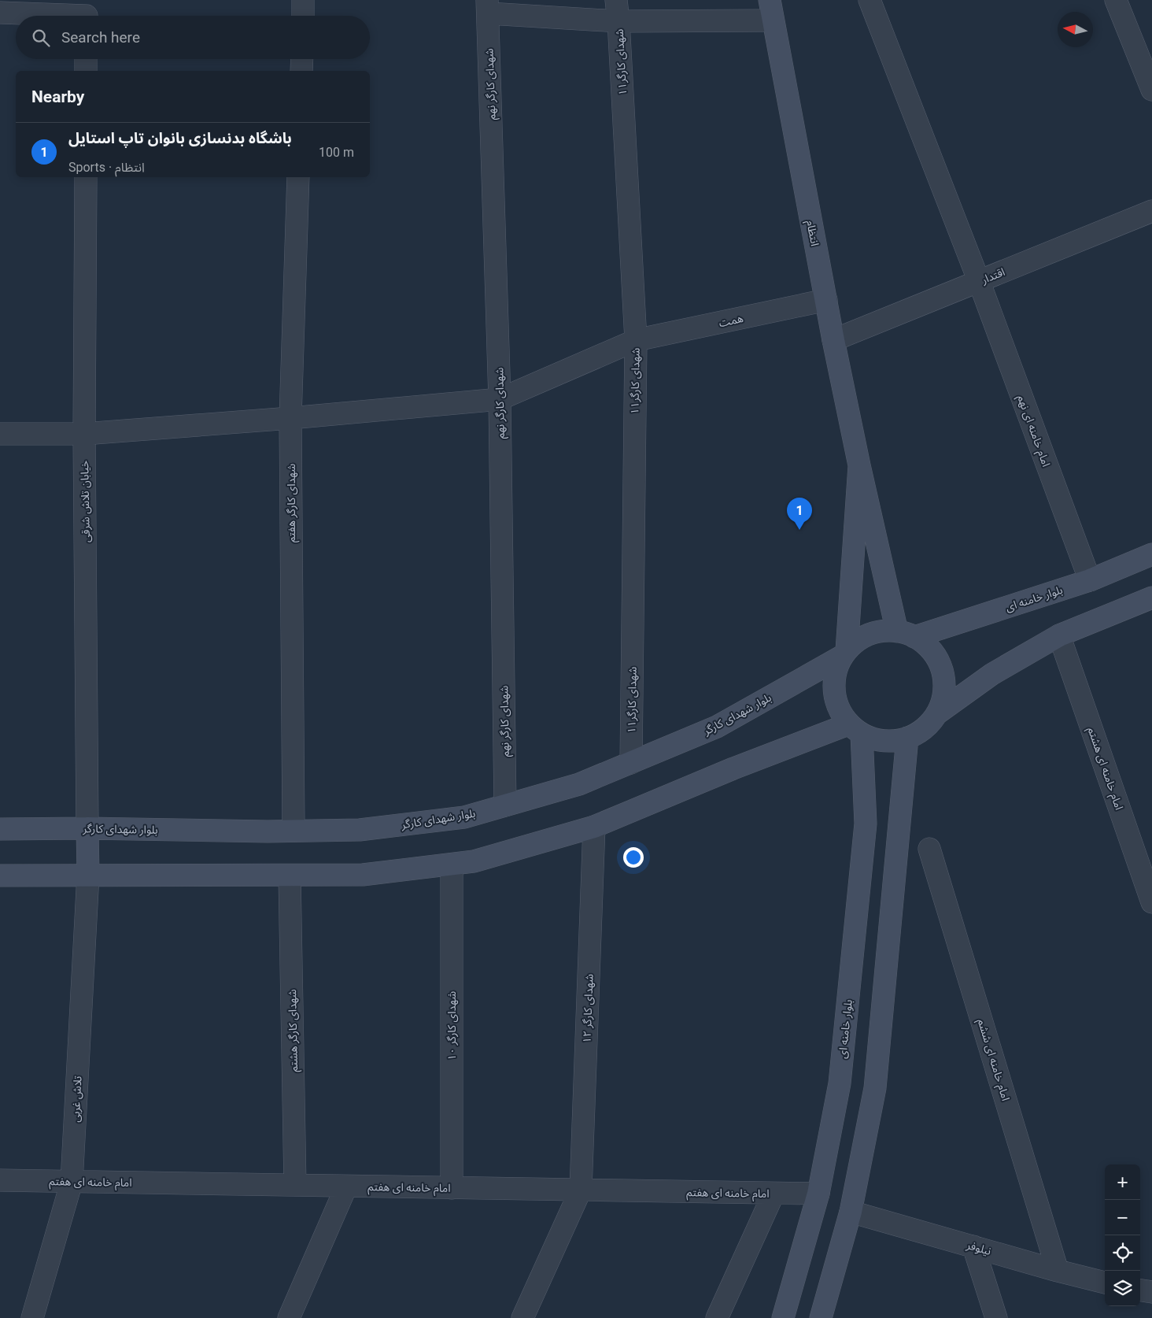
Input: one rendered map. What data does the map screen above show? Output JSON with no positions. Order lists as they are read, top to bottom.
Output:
{
  "streets": {
    "street": [
      "شهدای کارگر۱۱",
      "شهدای کارگر نهم",
      "انتظام",
      "اقتدار",
      "همت",
      "امام خامنه ای نهم",
      "خیابان تلاش شرقی",
      "شهدای کارگر هفتم",
      "بلوار خامنه ای",
      "بلوار شهدای کارگر",
      "امام خامنه ای هشتم",
      "شهدای کارگر ۱۲",
      "شهدای کارگر ۱۰",
      "شهدای کارگر هشتم",
      "امام خامنه ای ششم",
      "تلاش غربی",
      "امام خامنه ای هفتم",
      "نیلوفر"
    ]
  },
  "crossings": [
    ["شهدای کارگر۱۱", "همت"],
    ["شهدای کارگر۱۱", "بلوار شهدای کارگر"],
    ["شهدای کارگر نهم", "همت"],
    ["شهدای کارگر نهم", "بلوار شهدای کارگر"],
    ["انتظام", "اقتدار"],
    ["انتظام", "همت"],
    ["اقتدار", "امام خامنه ای نهم"],
    ["همت", "خیابان تلاش شرقی"],
    ["همت", "شهدای کارگر هفتم"],
    ["امام خامنه ای نهم", "بلوار خامنه ای"],
    ["خیابان تلاش شرقی", "بلوار شهدای کارگر"],
    ["شهدای کارگر هفتم", "بلوار شهدای کارگر"],
    ["بلوار خامنه ای", "بلوار شهدای کارگر"],
    ["بلوار خامنه ای", "امام خامنه ای هفتم"],
    ["شهدای کارگر ۱۲", "امام خامنه ای هفتم"],
    ["شهدای کارگر ۱۰", "امام خامنه ای هفتم"],
    ["شهدای کارگر هشتم", "امام خامنه ای هفتم"],
    ["امام خامنه ای ششم", "نیلوفر"],
    ["تلاش غربی", "امام خامنه ای هفتم"]
  ],
  "north": "left",
  "page": {
    "search": "Search here",
    "heading": "Nearby",
    "list": [
      {
        "mark": "1",
        "name": "باشگاه بدنسازی بانوان تاپ استایل",
        "note": "Sports · انتظام",
        "value": "100 m"
      }
    ],
    "pins": "1",
    "map_buttons": ["+", "−"]
  }
}
